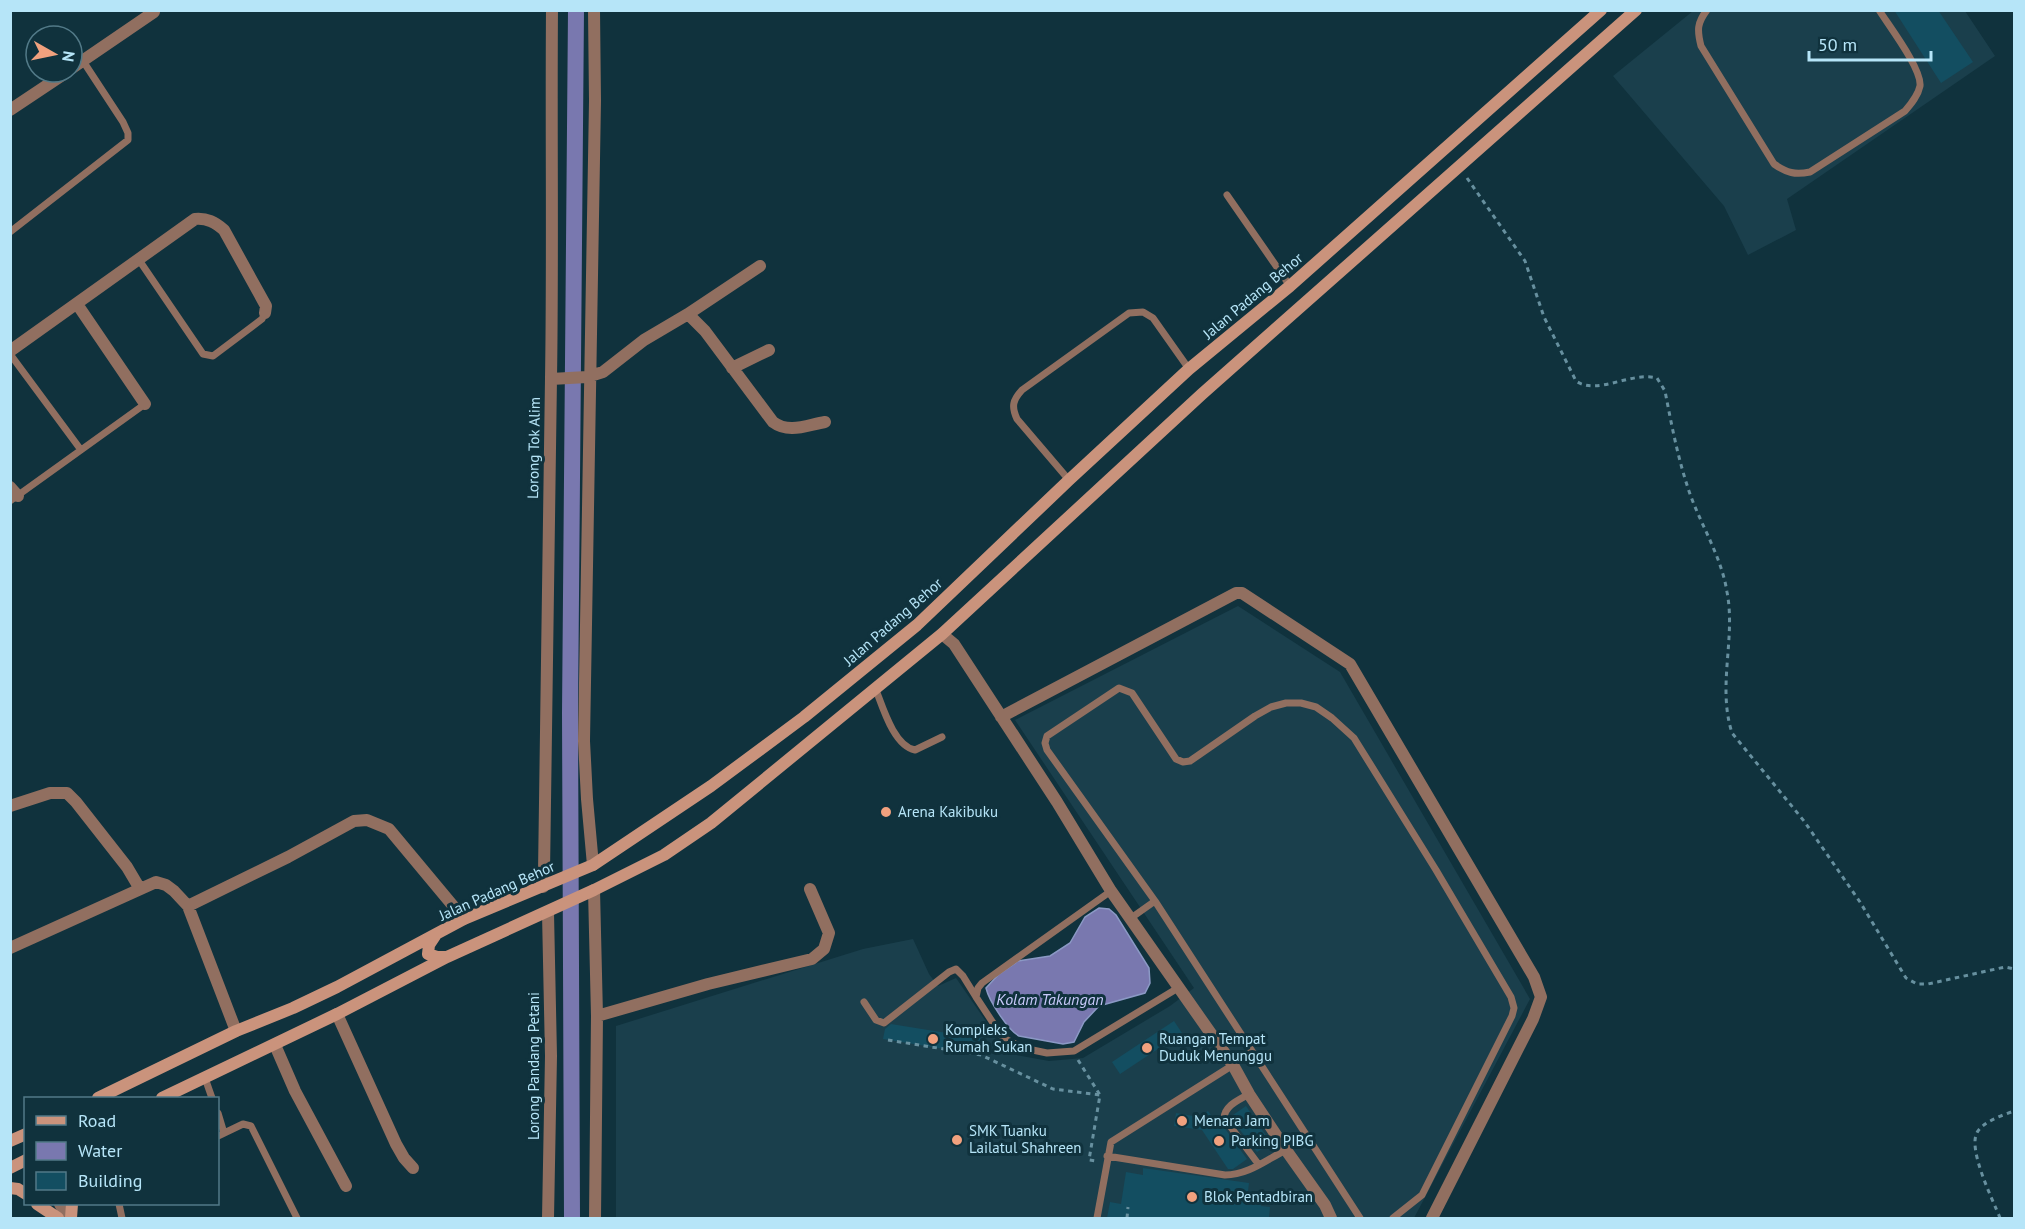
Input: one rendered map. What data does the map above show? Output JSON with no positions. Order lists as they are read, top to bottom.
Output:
{
  "streets": {
    "main road": ["Jalan Padang Behor"],
    "street": ["Lorong Tok Alim", "Lorong Pandang Petani"]
  },
  "crossings": [
    ["Jalan Padang Behor", "Lorong Tok Alim"]
  ],
  "water": ["Kolam Takungan"],
  "places": [
    "Arena Kakibuku",
    "Kompleks Rumah Sukan",
    "Ruangan Tempat Duduk Menunggu",
    "Menara Jam",
    "SMK Tuanku Lailatul Shahreen",
    "Parking PIBG",
    "Blok Pentadbiran"
  ],
  "legend": ["Road", "Water", "Building"],
  "scale_bar": "50 m",
  "north": "right"
}
